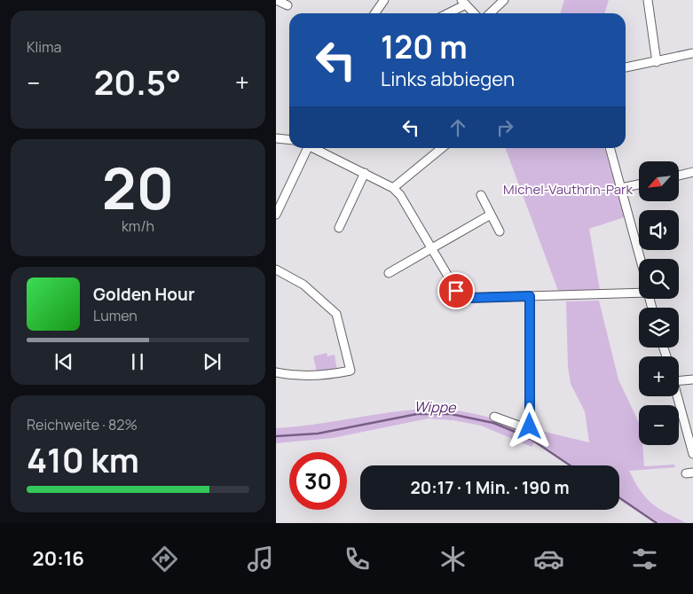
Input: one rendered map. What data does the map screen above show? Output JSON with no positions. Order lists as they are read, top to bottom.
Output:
{
  "water": ["Wippe"],
  "parks": ["Michel-Vauthrin-Park"],
  "north": "bottom left",
  "page": {
    "tile": [
      "Klima",
      ["20", "km/h"],
      ["Reichweite · 82%", "410 km"]
    ],
    "turn": ["120 m", "Links abbiegen"],
    "heat": ["−", "20.5°", "+"],
    "map_buttons": ["+", "−"],
    "song": ["Golden Hour", "Lumen"],
    "limit": "30",
    "trip": "20:17 · 1 Min. · 190 m",
    "tabs": "20:16"
  }
}
